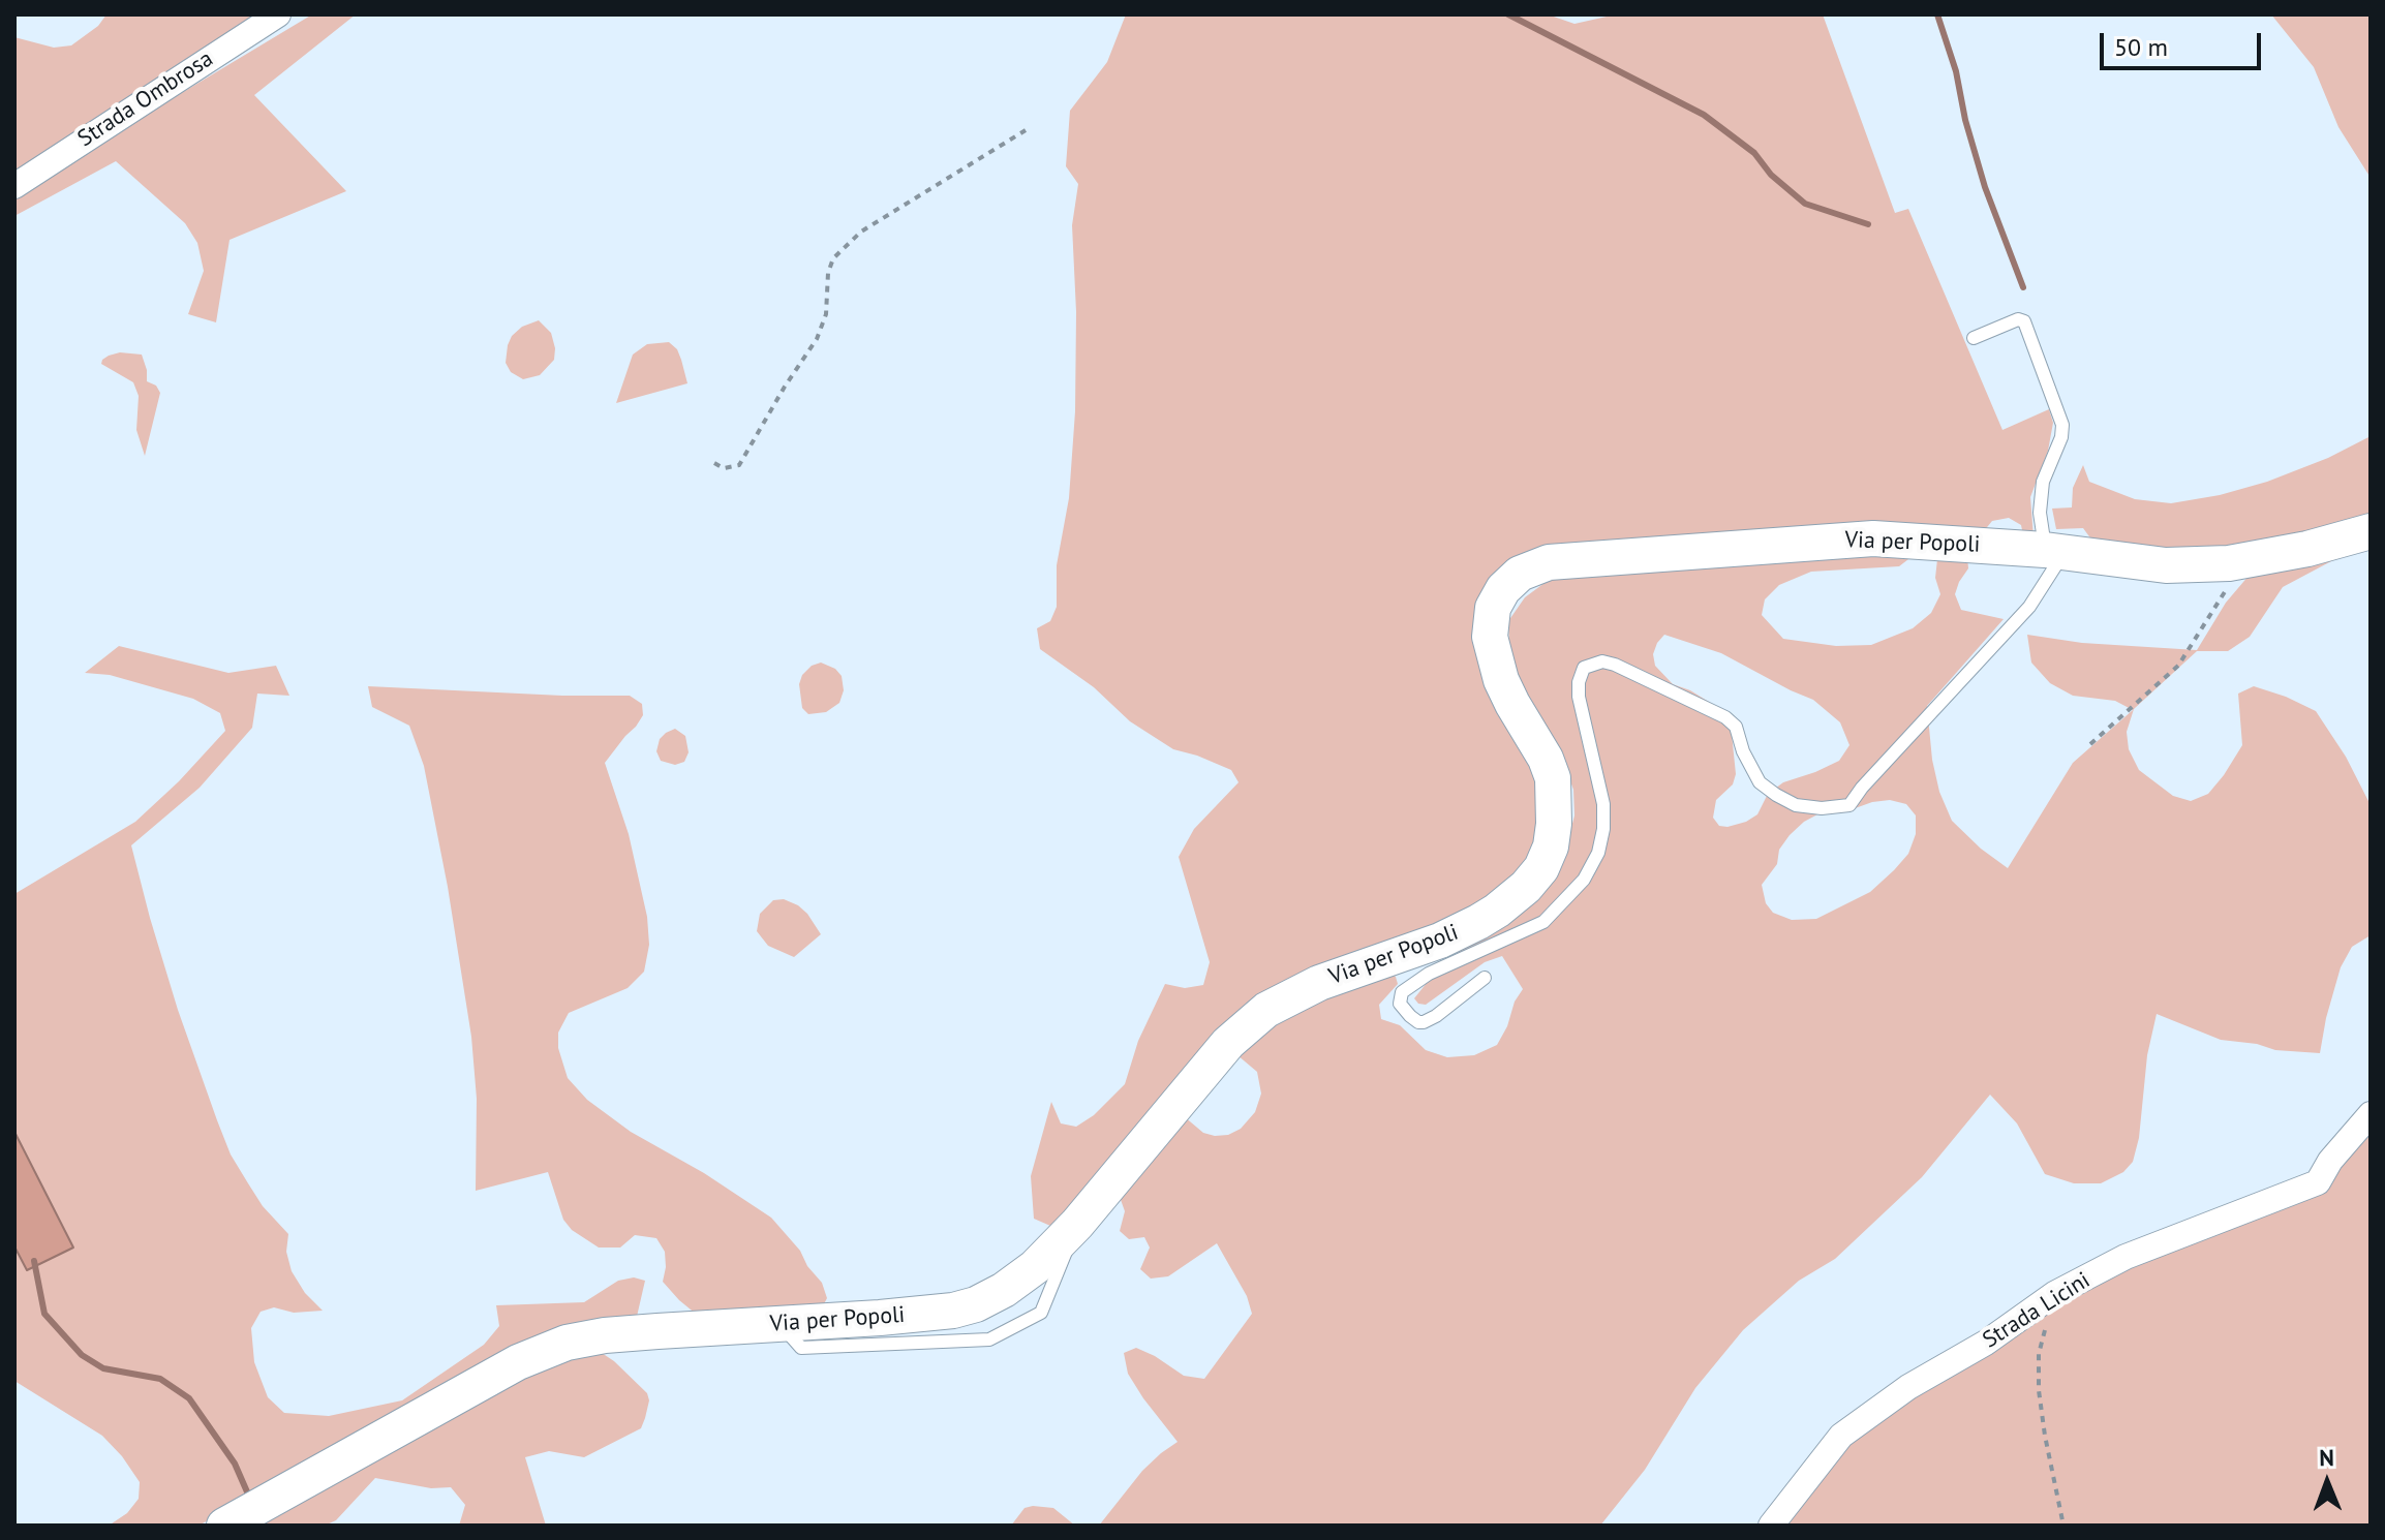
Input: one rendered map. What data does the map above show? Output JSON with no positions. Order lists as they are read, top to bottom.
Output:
{
  "streets": {
    "main road": ["Via per Popoli"],
    "street": ["Strada Ombrosa", "Strada Licini"]
  },
  "scale_bar": "50 m",
  "north": "top"
}
